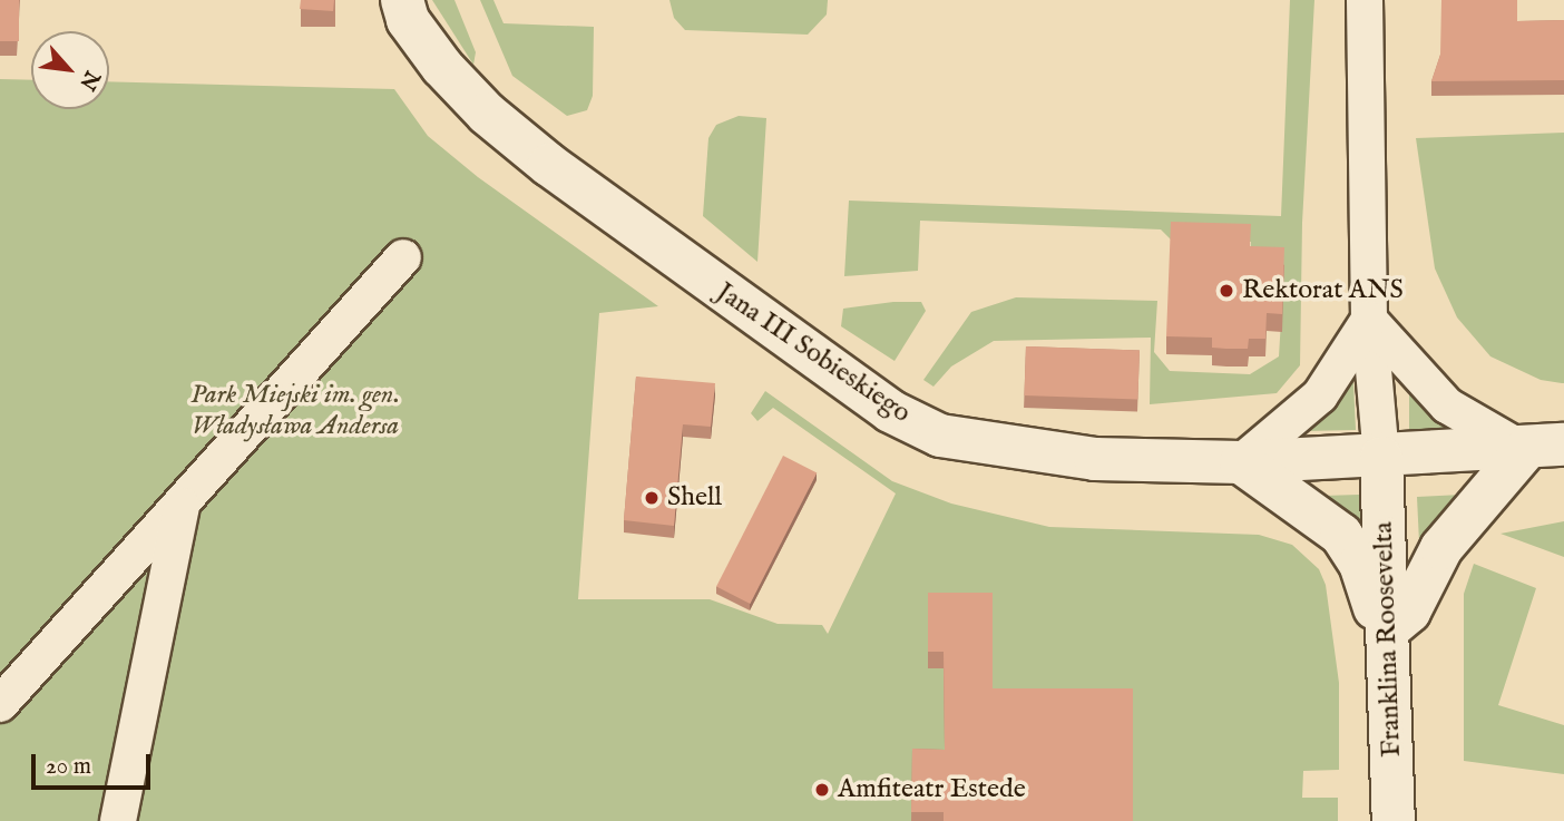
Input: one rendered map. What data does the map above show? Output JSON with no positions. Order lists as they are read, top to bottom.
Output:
{
  "streets": {
    "street": ["Jana III Sobieskiego", "Franklina Roosevelta"]
  },
  "crossings": [
    ["Jana III Sobieskiego", "Franklina Roosevelta"]
  ],
  "parks": ["Park Miejski im. gen. Władysława Andersa"],
  "places": ["Rektorat ANS", "Shell", "Amfiteatr Estede"],
  "scale_bar": "20 m",
  "north": "bottom right"
}
